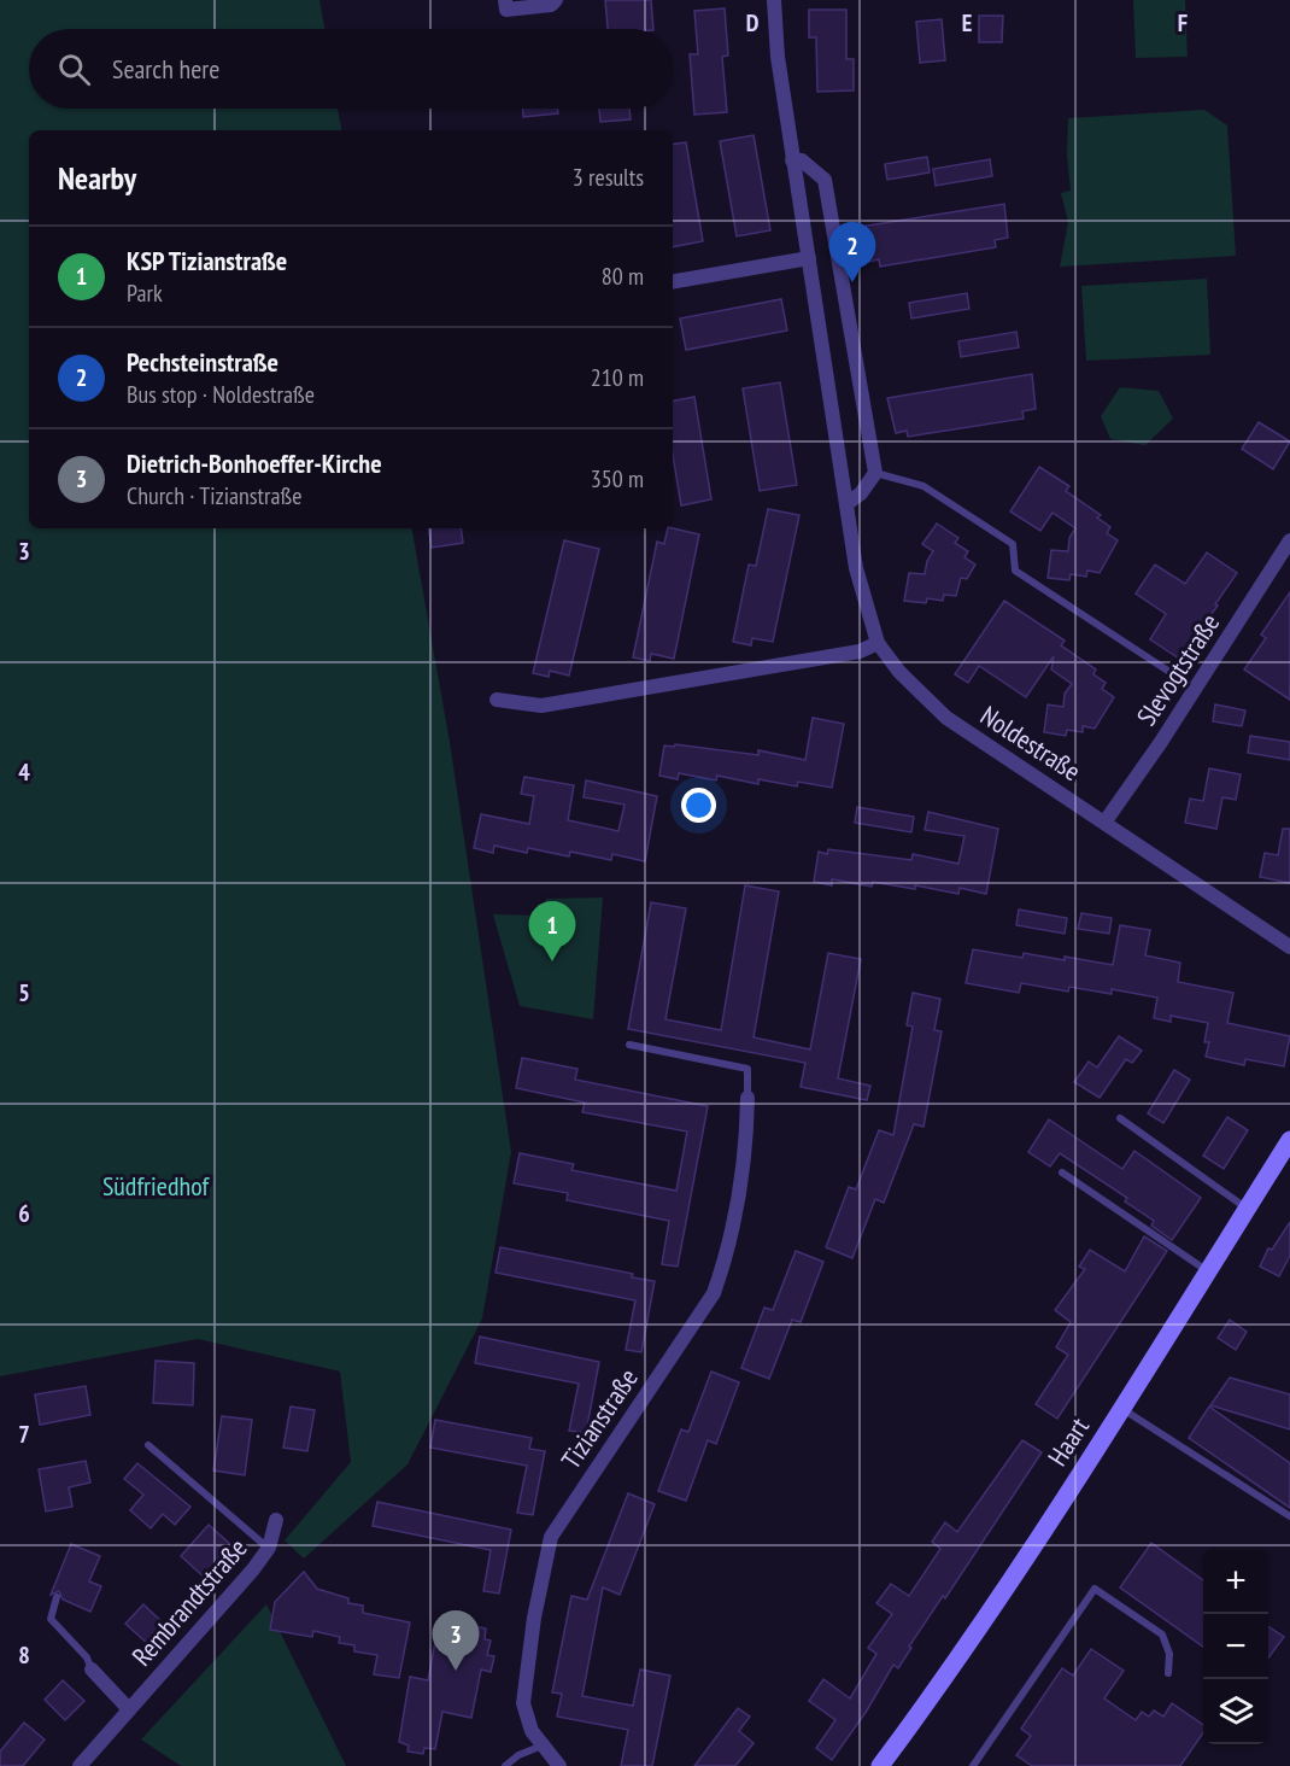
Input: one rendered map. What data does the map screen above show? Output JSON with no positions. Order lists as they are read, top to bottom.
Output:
{
  "streets": {
    "main road": ["Haart"],
    "street": [
      "Slevogtstraße",
      "Noldestraße",
      "Tizianstraße",
      "Rembrandtstraße"
    ]
  },
  "crossings": [
    ["Slevogtstraße", "Noldestraße"]
  ],
  "parks": ["Südfriedhof"],
  "page": {
    "search": "Search here",
    "heading": ["Nearby", "3 results"],
    "pins": ["2", "1", "3"],
    "list": [
      {
        "mark": "1",
        "name": "KSP Tizianstraße",
        "note": "Park",
        "value": "80 m"
      },
      {
        "mark": "2",
        "name": "Pechsteinstraße",
        "note": "Bus stop · Noldestraße",
        "value": "210 m"
      },
      {
        "mark": "3",
        "name": "Dietrich-Bonhoeffer-Kirche",
        "note": "Church · Tizianstraße",
        "value": "350 m"
      }
    ],
    "map_buttons": ["+", "−"]
  },
  "grid": {
    "columns": ["D", "E", "F"],
    "rows": [
      "3",
      "4",
      "5",
      "6",
      "7",
      "8"
    ]
  }
}
